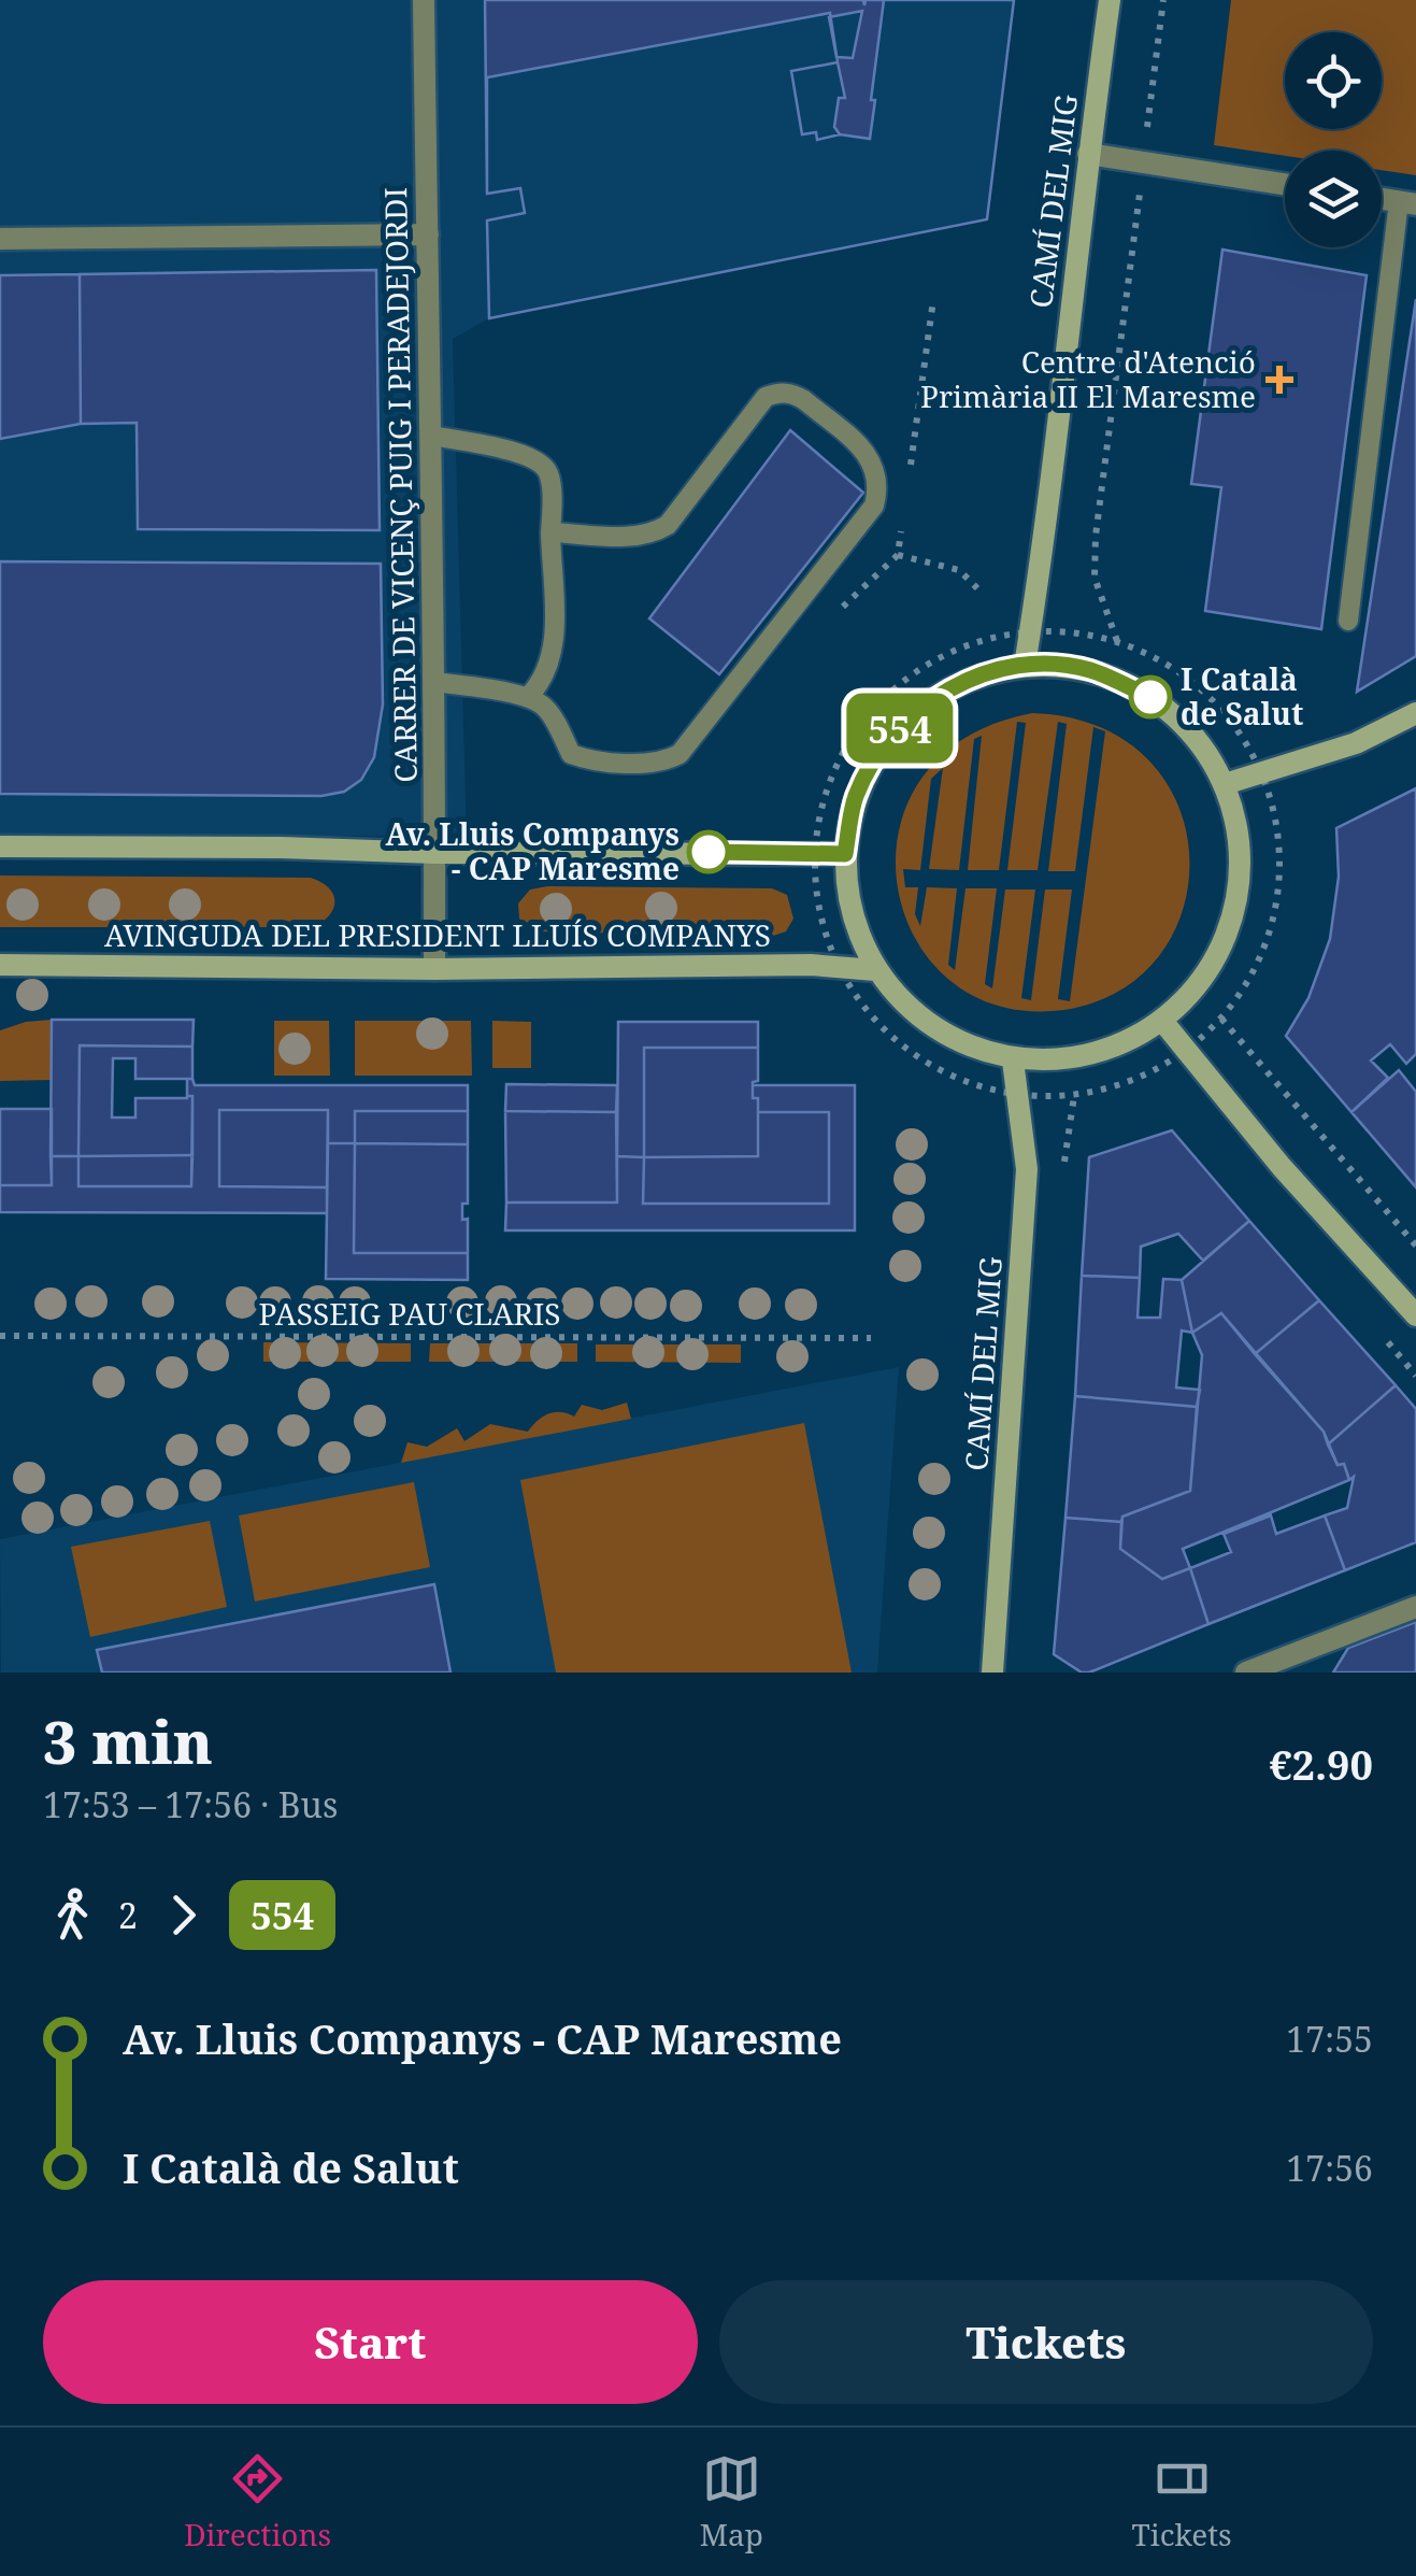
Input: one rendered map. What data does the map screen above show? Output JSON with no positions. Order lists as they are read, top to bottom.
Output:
{
  "streets": {
    "street": ["CAMÍ DEL MIG", "CARRER DE VICENÇ PUIG I PERADEJORDI", "AVINGUDA DEL PRESIDENT LLUÍS COMPANYS"],
    "path": ["PASSEIG PAU CLARIS"]
  },
  "crossings": [
    ["CARRER DE VICENÇ PUIG I PERADEJORDI", "AVINGUDA DEL PRESIDENT LLUÍS COMPANYS"]
  ],
  "places": {
    "health": ["Centre d'Atenció Primària II El Maresme"],
    "other": ["I Català de Salut", "Av. Lluis Companys - CAP Maresme"]
  },
  "lines": ["bus line 554"],
  "page": {
    "on_map": "554",
    "heading": ["3 min", "17:53 – 17:56 · Bus", "€2.90"],
    "legs": ["2", "554"],
    "list": [
      {
        "name": "Av. Lluis Companys - CAP Maresme",
        "value": "17:55"
      },
      {
        "name": "I Català de Salut",
        "value": "17:56"
      }
    ],
    "buttons": ["Start", "Tickets"],
    "tabs": ["Directions", "Map", "Tickets"]
  }
}
